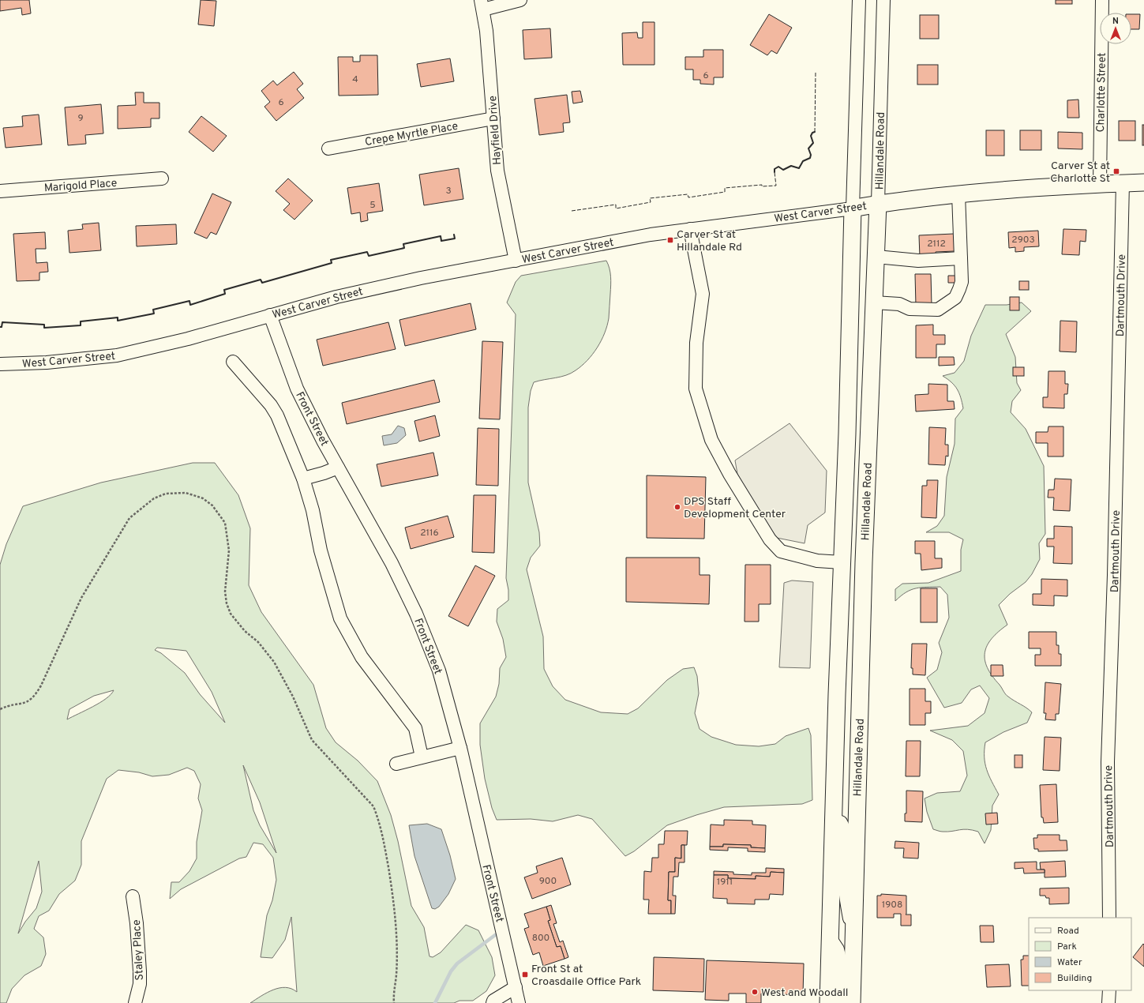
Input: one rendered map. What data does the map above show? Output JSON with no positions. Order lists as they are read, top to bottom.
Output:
{
  "streets": {
    "main road": ["Hillandale Road", "West Carver Street"],
    "street": [
      "Charlotte Street",
      "Hayfield Drive",
      "Crepe Myrtle Place",
      "Marigold Place",
      "Dartmouth Drive",
      "Front Street",
      "Staley Place"
    ]
  },
  "crossings": [
    ["Charlotte Street", "West Carver Street"],
    ["Hayfield Drive", "Crepe Myrtle Place"],
    ["Hayfield Drive", "West Carver Street"],
    ["Hillandale Road", "West Carver Street"],
    ["West Carver Street", "Dartmouth Drive"],
    ["West Carver Street", "Front Street"]
  ],
  "places": {
    "transit": ["Carver St at Charlotte St", "Carver St at Hillandale Rd", "Front St at Croasdaile Office Park"],
    "other": ["DPS Staff Development Center", "West and Woodall"]
  },
  "house_numbers": [
    "6",
    "4",
    "6",
    "9",
    "3",
    "5",
    "2903",
    "2112",
    "2116",
    "900",
    "1911",
    "1908",
    "800"
  ],
  "legend": [
    "Road",
    "Park",
    "Water",
    "Building"
  ],
  "north": "top"
}
